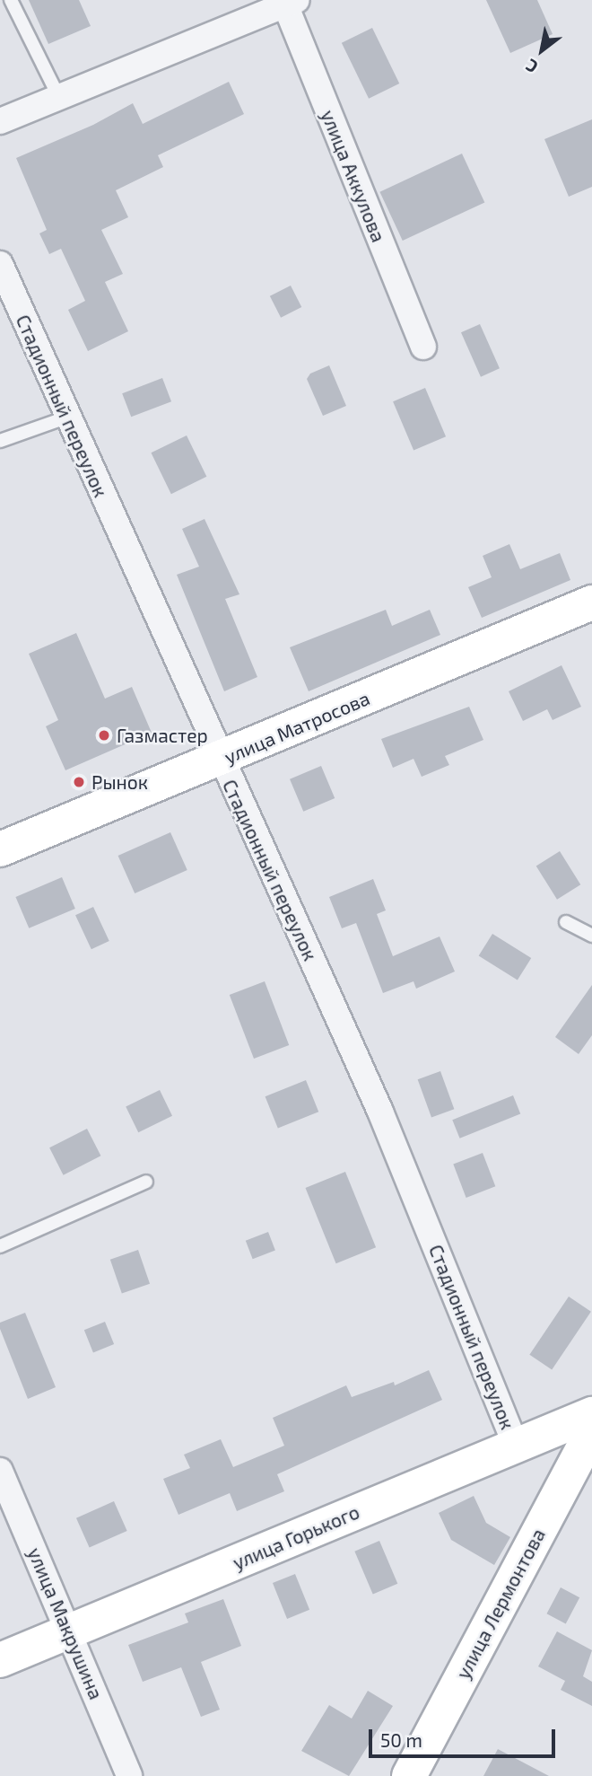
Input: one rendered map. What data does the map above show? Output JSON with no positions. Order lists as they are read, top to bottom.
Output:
{
  "streets": {
    "street": [
      "улица Аккулова",
      "Стадионный переулок",
      "улица Матросова",
      "улица Горького",
      "улица Лермонтова",
      "улица Макрушина"
    ]
  },
  "crossings": [
    ["Стадионный переулок", "улица Матросова"],
    ["Стадионный переулок", "улица Горького"],
    ["улица Горького", "улица Макрушина"]
  ],
  "places": ["Газмастер", "Рынок"],
  "scale_bar": "50 m",
  "north": "bottom left"
}
